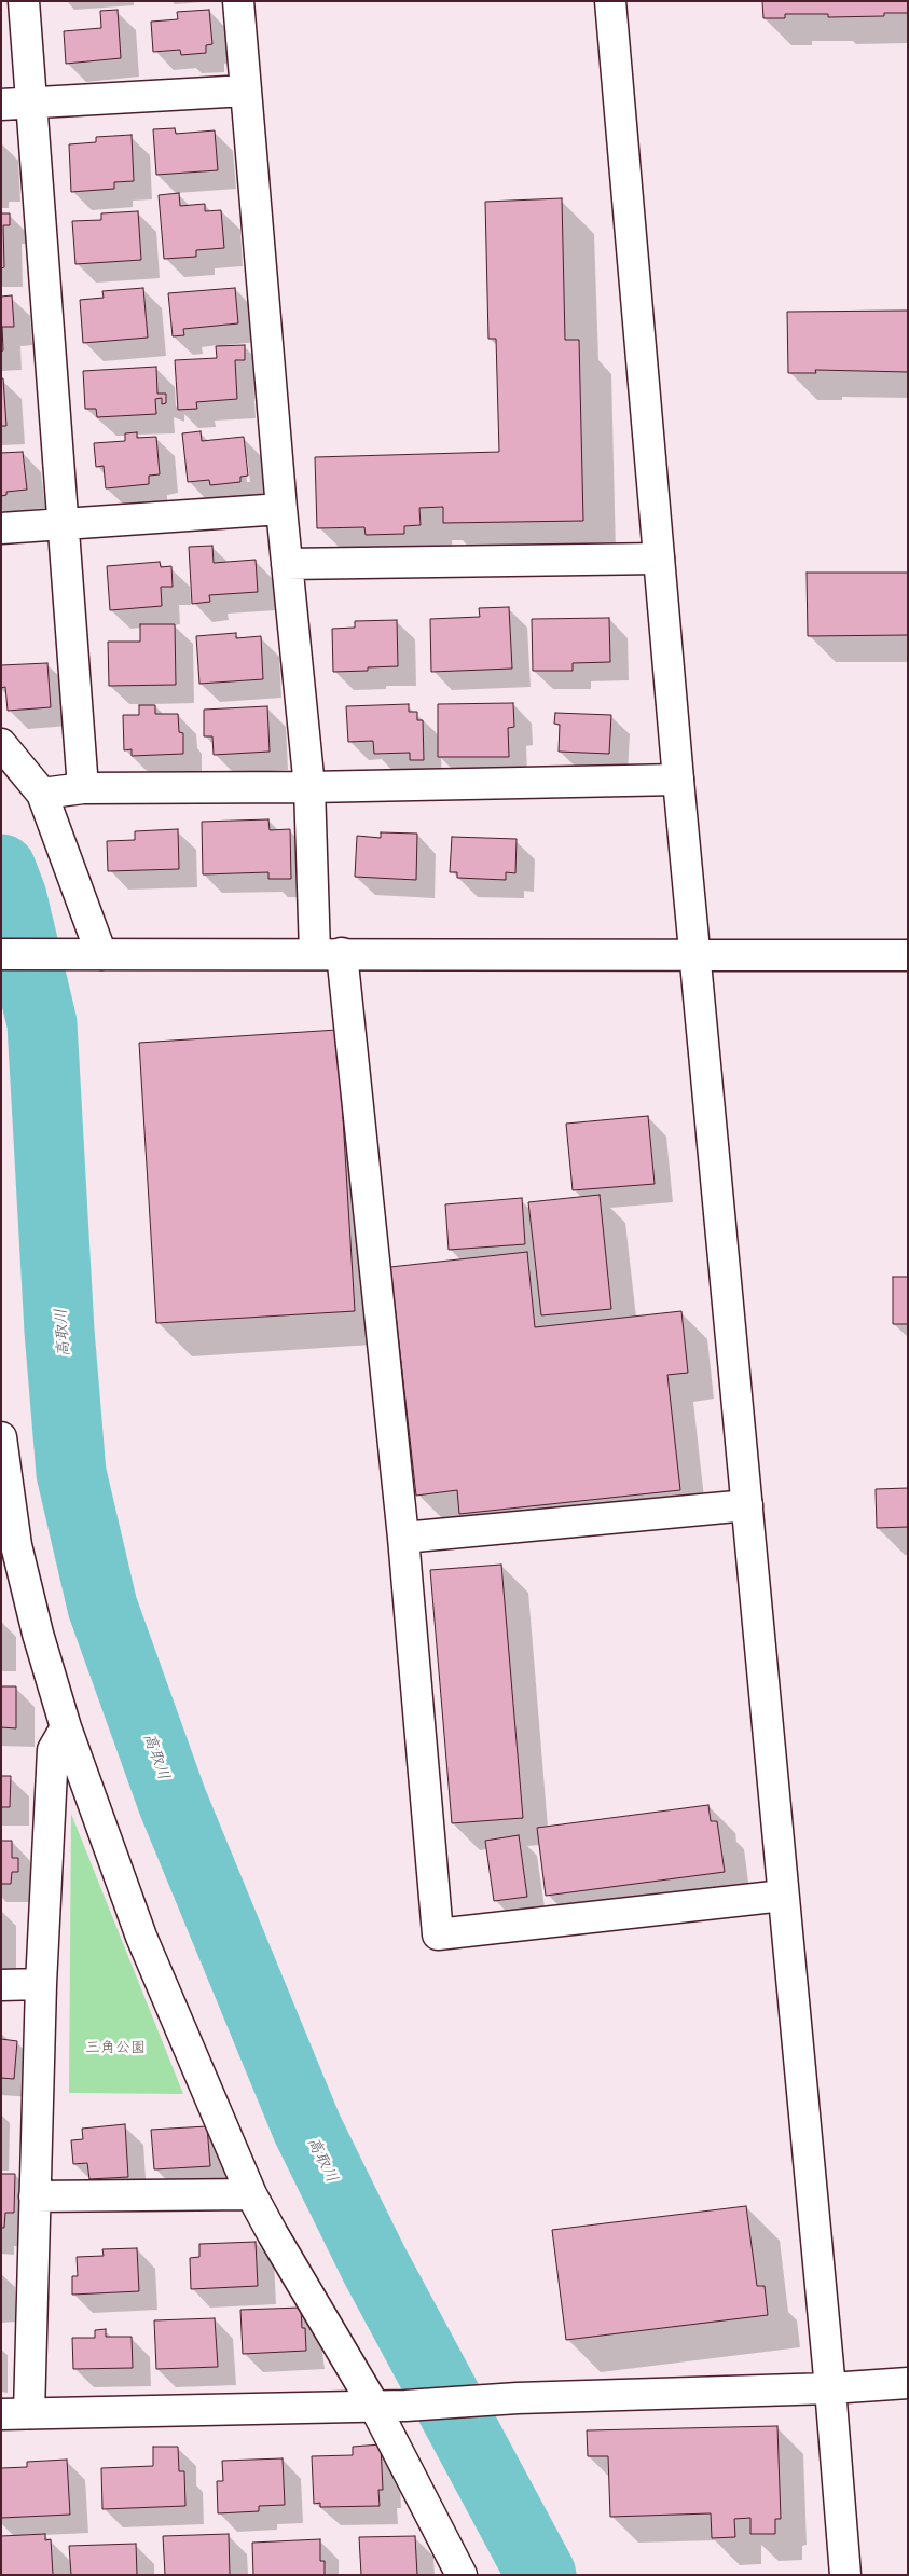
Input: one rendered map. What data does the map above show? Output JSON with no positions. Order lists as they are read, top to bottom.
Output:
{
  "water": ["高取川"],
  "parks": ["三角公園"]
}
